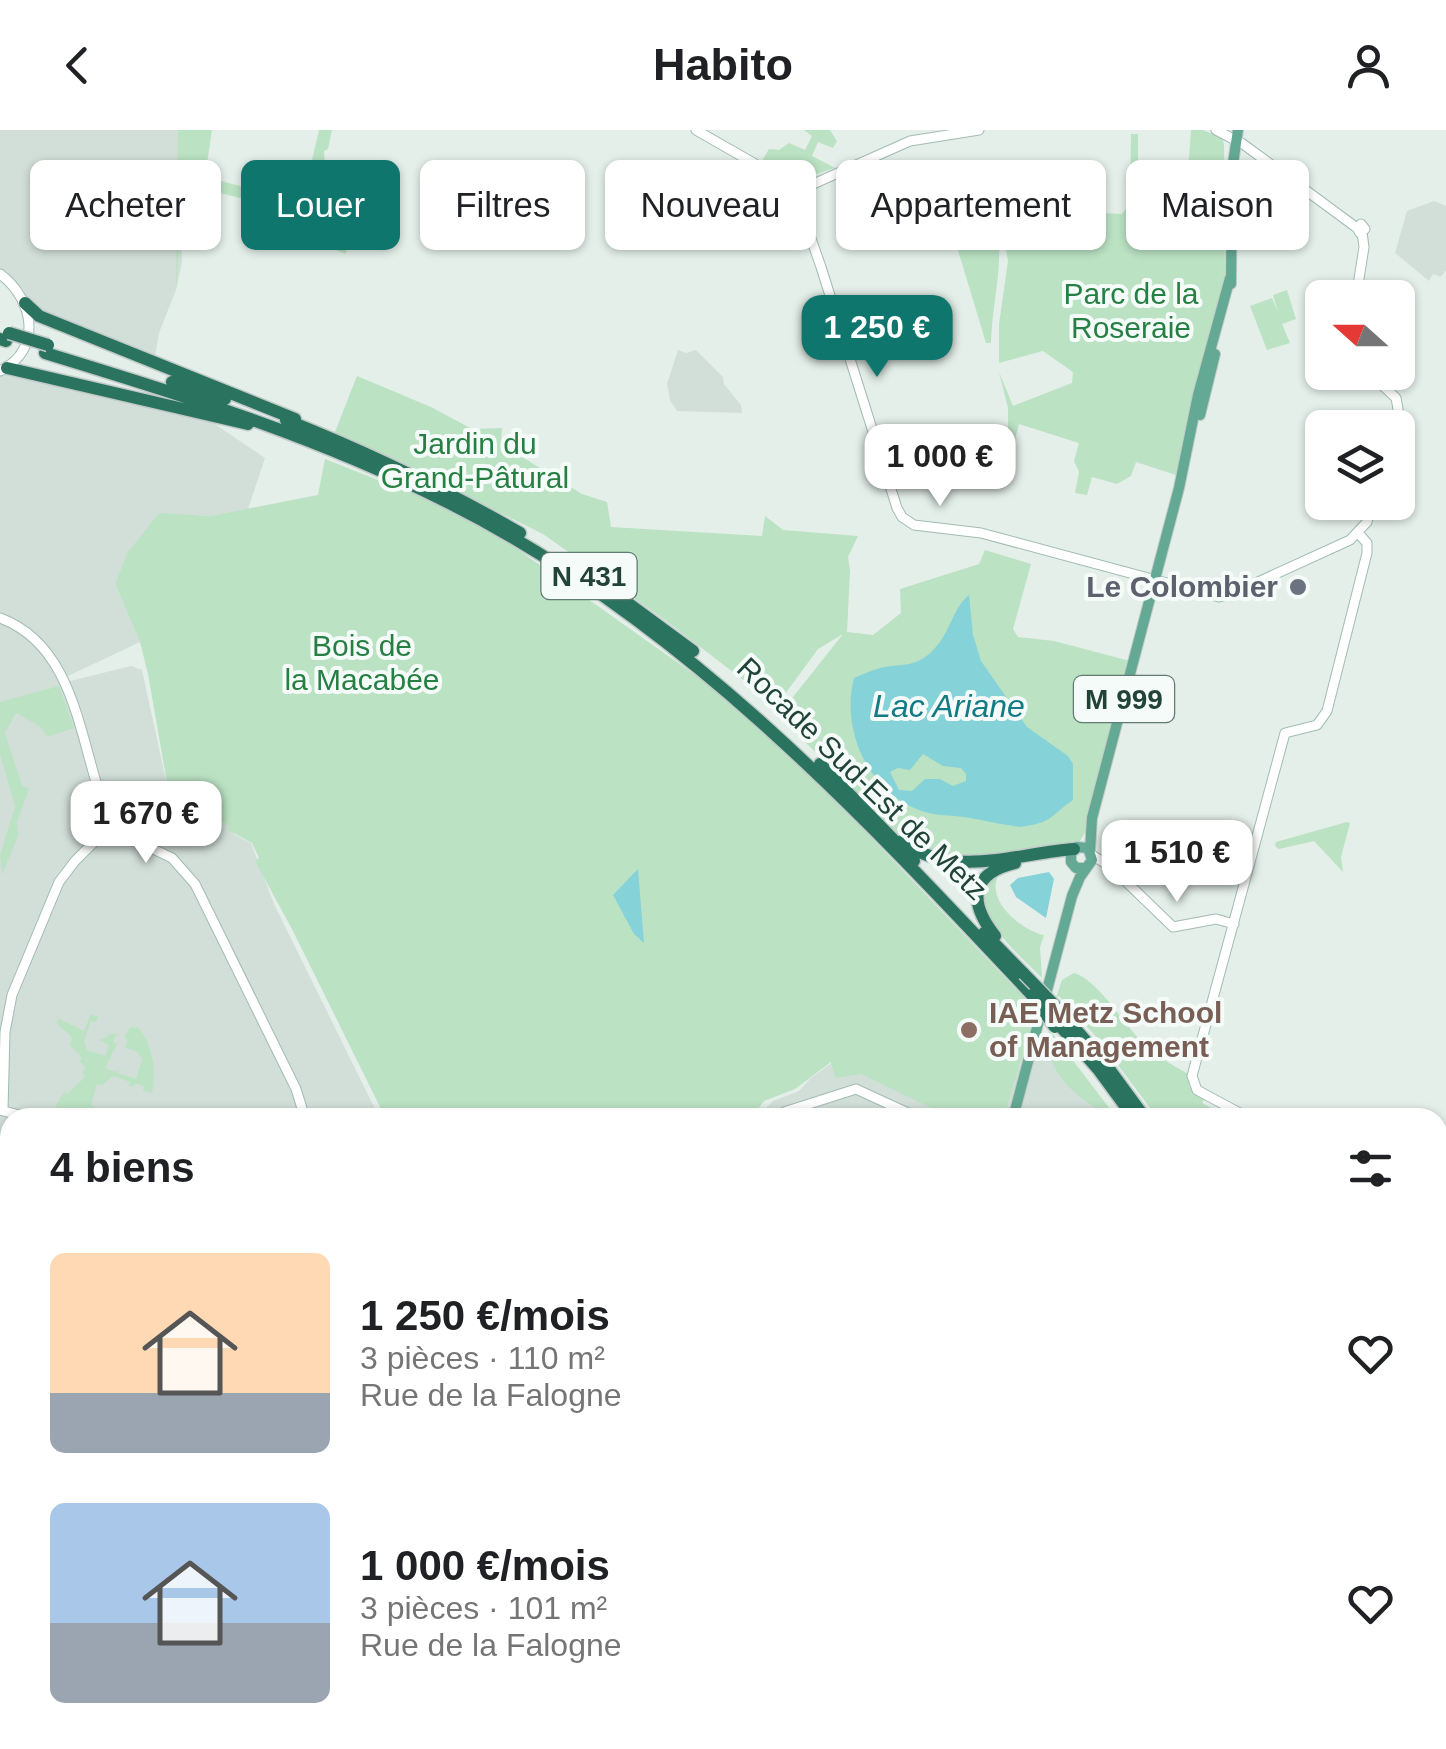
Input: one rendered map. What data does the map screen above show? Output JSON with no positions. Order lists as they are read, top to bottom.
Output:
{
  "streets": {
    "highway": ["N 431", "Rocade Sud-Est de Metz"],
    "main road": ["M 999"]
  },
  "water": ["Lac Ariane"],
  "parks": ["Parc de la Roseraie", "Jardin du Grand-Pâtural", "Bois de la Macabée"],
  "places": ["Le Colombier", "IAE Metz School of Management"],
  "north": "left",
  "page": {
    "header": "Habito",
    "chip": [
      "Acheter",
      "Louer",
      "Filtres",
      "Nouveau",
      "Appartement",
      "Maison"
    ],
    "price": [
      "1 250 €",
      "1 000 €",
      "1 670 €",
      "1 510 €"
    ],
    "heading": "4 biens",
    "list": [
      {
        "name": "1 250 €/mois",
        "note": "3 pièces · 110 m² · Rue de la Falogne"
      },
      {
        "name": "1 000 €/mois",
        "note": "3 pièces · 101 m² · Rue de la Falogne"
      }
    ]
  }
}
